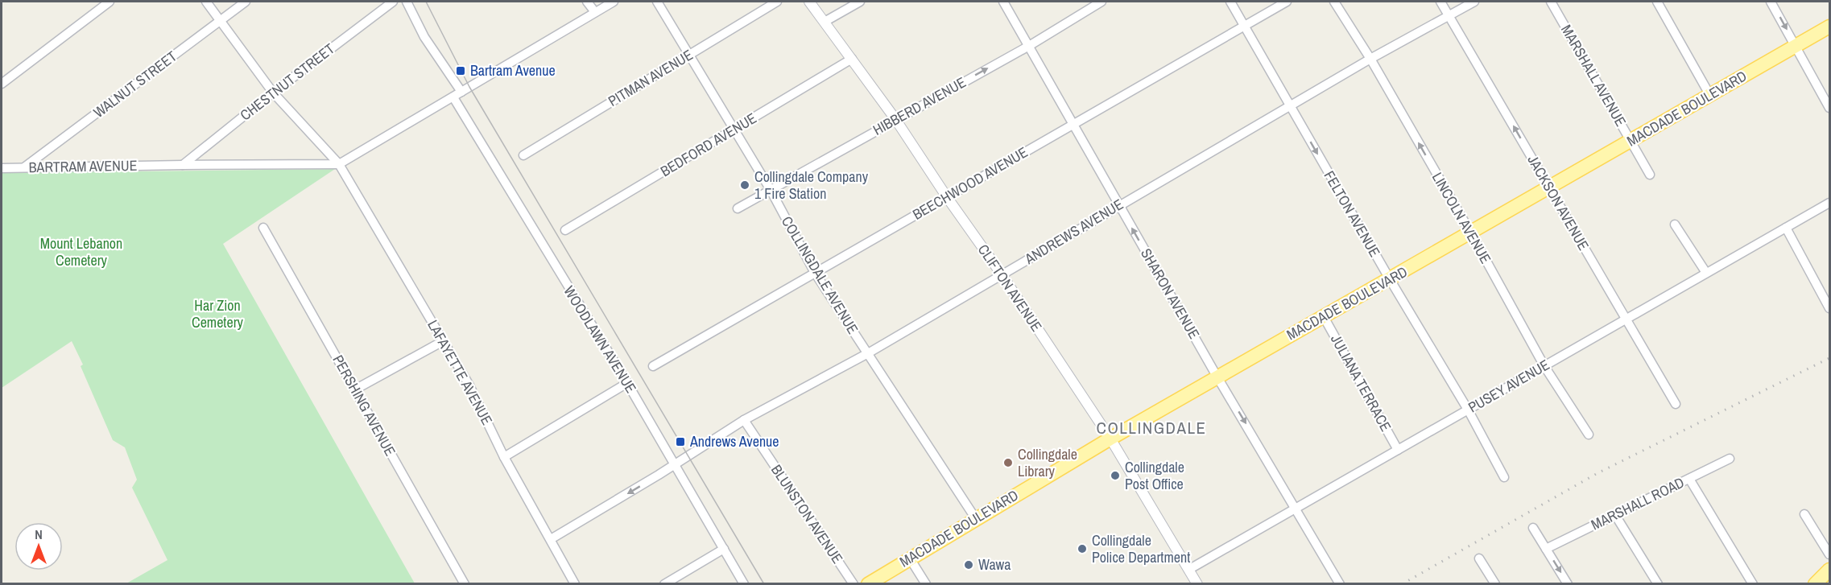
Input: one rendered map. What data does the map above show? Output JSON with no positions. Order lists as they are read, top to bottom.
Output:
{
  "streets": {
    "main road": ["MACDADE BOULEVARD"],
    "street": [
      "MARSHALL AVENUE",
      "PITMAN AVENUE",
      "CHESTNUT STREET",
      "WALNUT STREET",
      "HIBBERD AVENUE",
      "BEDFORD AVENUE",
      "BARTRAM AVENUE",
      "BEECHWOOD AVENUE",
      "JACKSON AVENUE",
      "FELTON AVENUE",
      "LINCOLN AVENUE",
      "ANDREWS AVENUE",
      "COLLINGDALE AVENUE",
      "CLIFTON AVENUE",
      "SHARON AVENUE",
      "WOODLAWN AVENUE",
      "LAFAYETTE AVENUE",
      "JULIANA TERRACE",
      "PUSEY AVENUE",
      "PERSHING AVENUE",
      "MARSHALL ROAD",
      "BLUNSTON AVENUE"
    ]
  },
  "crossings": [
    ["MARSHALL AVENUE", "MACDADE BOULEVARD"],
    ["PITMAN AVENUE", "COLLINGDALE AVENUE"],
    ["CHESTNUT STREET", "BARTRAM AVENUE"],
    ["CHESTNUT STREET", "LAFAYETTE AVENUE"],
    ["WALNUT STREET", "BARTRAM AVENUE"],
    ["WALNUT STREET", "LAFAYETTE AVENUE"],
    ["HIBBERD AVENUE", "COLLINGDALE AVENUE"],
    ["HIBBERD AVENUE", "CLIFTON AVENUE"],
    ["HIBBERD AVENUE", "SHARON AVENUE"],
    ["MACDADE BOULEVARD", "JACKSON AVENUE"],
    ["MACDADE BOULEVARD", "FELTON AVENUE"],
    ["MACDADE BOULEVARD", "LINCOLN AVENUE"],
    ["MACDADE BOULEVARD", "COLLINGDALE AVENUE"],
    ["MACDADE BOULEVARD", "CLIFTON AVENUE"],
    ["MACDADE BOULEVARD", "SHARON AVENUE"],
    ["MACDADE BOULEVARD", "JULIANA TERRACE"],
    ["BEDFORD AVENUE", "COLLINGDALE AVENUE"],
    ["BEDFORD AVENUE", "CLIFTON AVENUE"],
    ["BARTRAM AVENUE", "LAFAYETTE AVENUE"],
    ["BEECHWOOD AVENUE", "FELTON AVENUE"],
    ["BEECHWOOD AVENUE", "COLLINGDALE AVENUE"],
    ["BEECHWOOD AVENUE", "CLIFTON AVENUE"],
    ["BEECHWOOD AVENUE", "SHARON AVENUE"],
    ["JACKSON AVENUE", "ANDREWS AVENUE"],
    ["JACKSON AVENUE", "PUSEY AVENUE"],
    ["FELTON AVENUE", "ANDREWS AVENUE"],
    ["FELTON AVENUE", "PUSEY AVENUE"],
    ["LINCOLN AVENUE", "ANDREWS AVENUE"],
    ["LINCOLN AVENUE", "PUSEY AVENUE"],
    ["ANDREWS AVENUE", "COLLINGDALE AVENUE"],
    ["ANDREWS AVENUE", "CLIFTON AVENUE"],
    ["ANDREWS AVENUE", "SHARON AVENUE"],
    ["ANDREWS AVENUE", "WOODLAWN AVENUE"],
    ["ANDREWS AVENUE", "LAFAYETTE AVENUE"],
    ["ANDREWS AVENUE", "BLUNSTON AVENUE"],
    ["CLIFTON AVENUE", "PUSEY AVENUE"],
    ["SHARON AVENUE", "PUSEY AVENUE"],
    ["JULIANA TERRACE", "PUSEY AVENUE"]
  ],
  "one_way": [
    "HIBBERD AVENUE",
    "JACKSON AVENUE",
    "FELTON AVENUE",
    "LINCOLN AVENUE"
  ],
  "districts": ["COLLINGDALE"],
  "parks": ["Mount Lebanon Cemetery", "Har Zion Cemetery"],
  "places": {
    "transit": ["Bartram Avenue", "Andrews Avenue"],
    "other": [
      "Collingdale Company 1 Fire Station",
      "Collingdale Library",
      "Collingdale Post Office",
      "Collingdale Police Department",
      "Wawa"
    ]
  },
  "north": "top"
}
